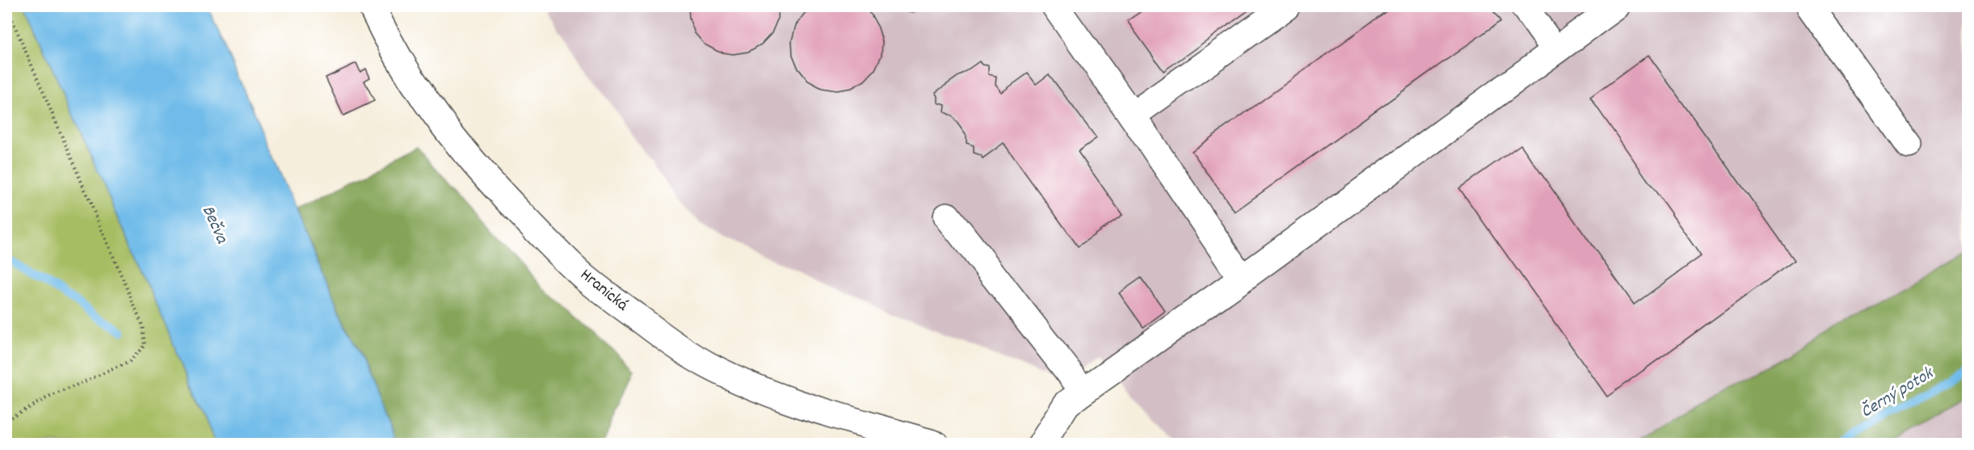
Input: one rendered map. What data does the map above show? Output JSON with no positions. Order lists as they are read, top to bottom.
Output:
{
  "streets": {
    "street": ["Hranická"]
  },
  "water": ["Bečva", "Černý potok"]
}
